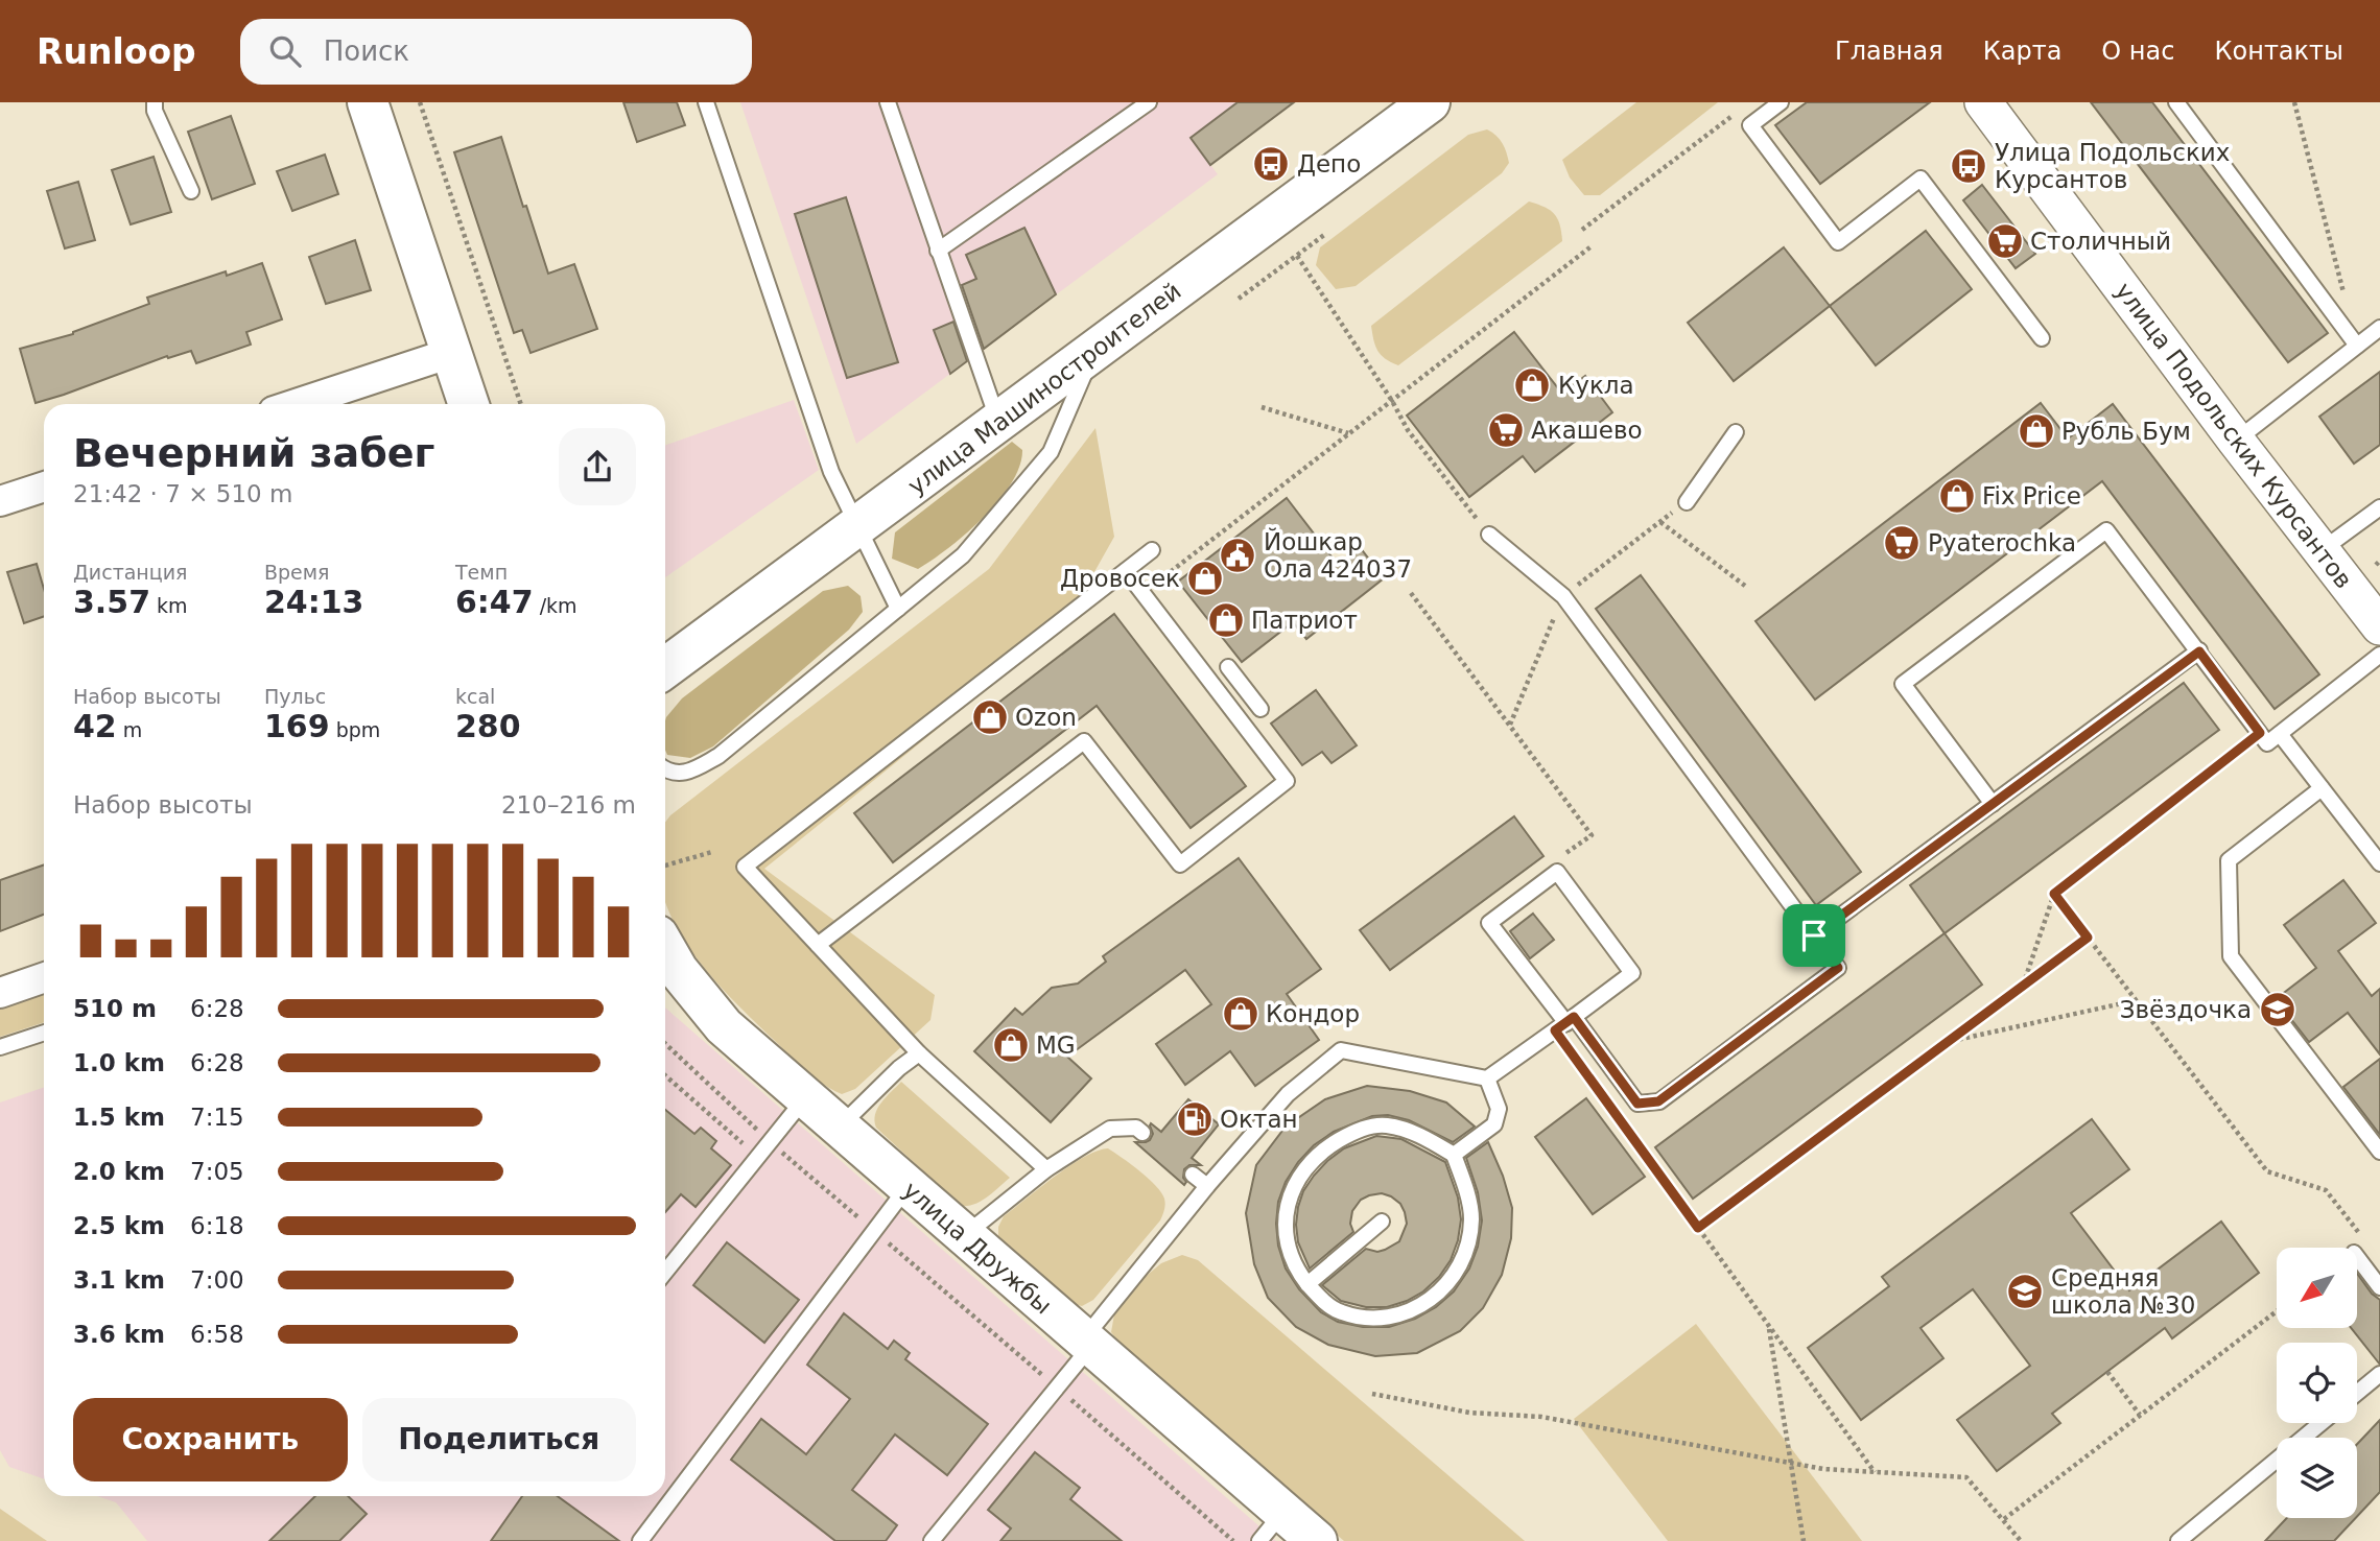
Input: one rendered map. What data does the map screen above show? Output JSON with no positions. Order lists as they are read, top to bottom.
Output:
{
  "streets": {
    "main road": ["улица Машиностроителей", "улица Дружбы"],
    "street": ["улица Подольских Курсантов"]
  },
  "places": {
    "bus stop": ["Депо", "Улица Подольских Курсантов"],
    "supermarket": ["Столичный", "Акашево", "Pyaterochka"],
    "shop": [
      "Кукла",
      "Рубль Бум",
      "Fix Price",
      "Дровосек",
      "Патриот",
      "Ozon",
      "Кондор",
      "MG"
    ],
    "public building": ["Йошкар Ола 424037"],
    "school or university": ["Звёздочка", "Средняя школа №30"],
    "fuel station": ["Октан"]
  },
  "north": "bottom left",
  "page": {
    "header": "Runloop",
    "search": "Поиск",
    "nav": [
      "Главная",
      "Карта",
      "О нас",
      "Контакты"
    ],
    "heading": ["Вечерний забег", "21:42 · 7 × 510 m"],
    "stats": [
      ["Дистанция", "3.57 km"],
      ["Время", "24:13"],
      ["Темп", "6:47 /km"],
      ["Набор высоты", "42 m"],
      ["Пульс", "169 bpm"],
      ["kcal", "280"]
    ],
    "chart": ["Набор высоты", "210–216 m"],
    "list": [
      {
        "name": "510 m",
        "note": "6:28"
      },
      {
        "name": "1.0 km",
        "note": "6:28"
      },
      {
        "name": "1.5 km",
        "note": "7:15"
      },
      {
        "name": "2.0 km",
        "note": "7:05"
      },
      {
        "name": "2.5 km",
        "note": "6:18"
      },
      {
        "name": "3.1 km",
        "note": "7:00"
      },
      {
        "name": "3.6 km",
        "note": "6:58"
      }
    ],
    "buttons": ["Сохранить", "Поделиться"]
  }
}
